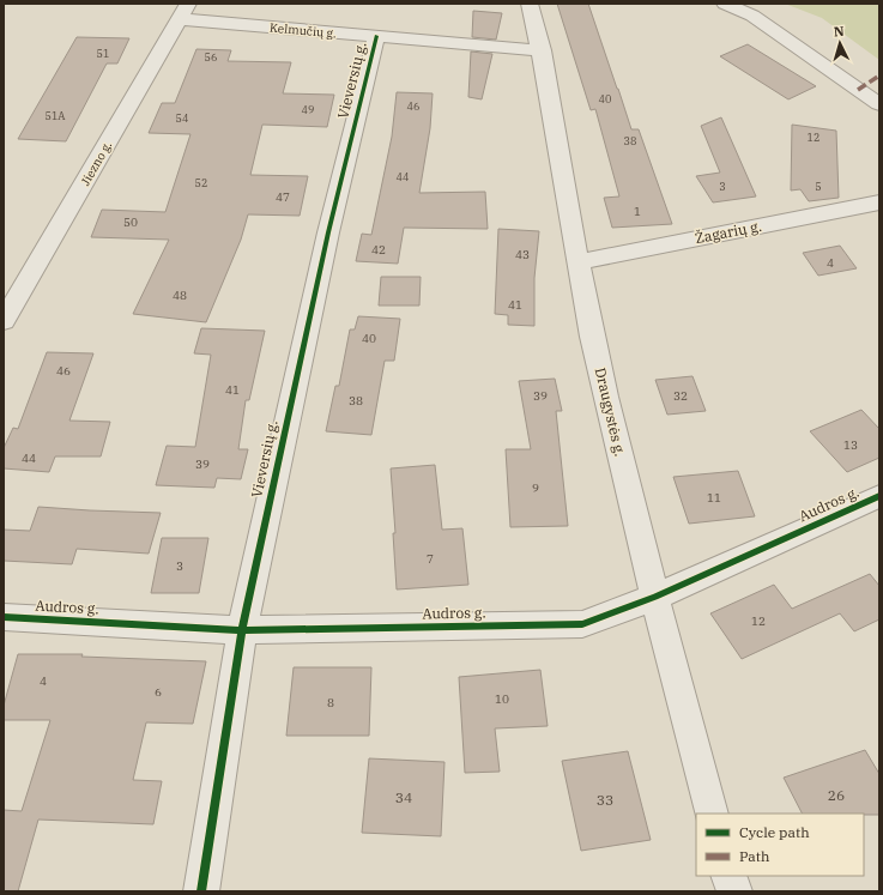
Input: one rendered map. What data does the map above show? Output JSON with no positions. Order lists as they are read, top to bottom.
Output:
{
  "streets": {
    "street": [
      "Kelmučių g.",
      "Vieversių g.",
      "Jiezno g.",
      "Žagarių g.",
      "Draugystės g.",
      "Audros g."
    ]
  },
  "crossings": [
    ["Kelmučių g.", "Vieversių g."],
    ["Kelmučių g.", "Jiezno g."],
    ["Kelmučių g.", "Draugystės g."],
    ["Vieversių g.", "Audros g."],
    ["Žagarių g.", "Draugystės g."],
    ["Draugystės g.", "Audros g."]
  ],
  "house_numbers": [
    "51",
    "56",
    "40",
    "46",
    "49",
    "51A",
    "54",
    "12",
    "38",
    "44",
    "52",
    "3",
    "5",
    "47",
    "1",
    "50",
    "42",
    "43",
    "4",
    "48",
    "41",
    "40",
    "46",
    "41",
    "39",
    "32",
    "38",
    "13",
    "44",
    "39",
    "9",
    "11",
    "7",
    "3",
    "12",
    "4",
    "6",
    "10",
    "8",
    "26",
    "34",
    "33"
  ],
  "legend": ["Cycle path", "Path"],
  "north": "top"
}
